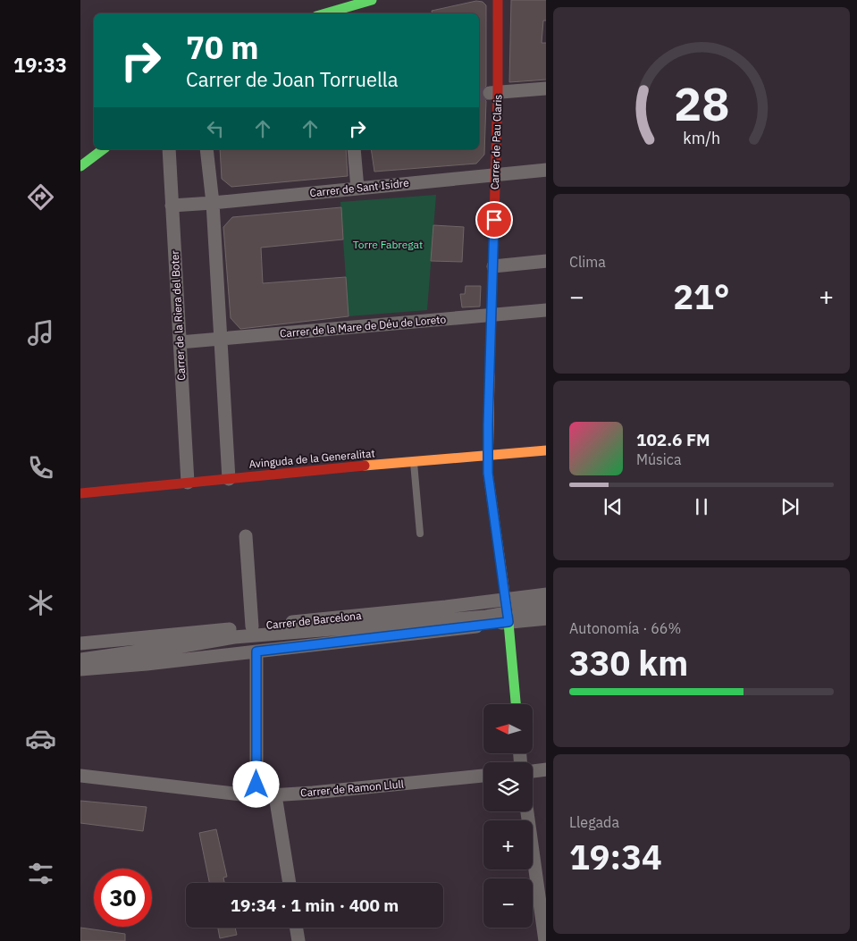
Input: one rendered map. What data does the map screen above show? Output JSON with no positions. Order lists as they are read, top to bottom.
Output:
{
  "streets": {
    "street": [
      "Carrer de Pau Claris",
      "Carrer de Sant Isidre",
      "Carrer de la Riera del Boter",
      "Carrer de la Mare de Déu de Loreto",
      "Avinguda de la Generalitat",
      "Carrer de Barcelona",
      "Carrer de Ramon Llull"
    ]
  },
  "crossings": [
    ["Carrer de Pau Claris", "Carrer de Sant Isidre"],
    ["Carrer de Pau Claris", "Carrer de la Mare de Déu de Loreto"],
    ["Carrer de Pau Claris", "Avinguda de la Generalitat"],
    ["Carrer de Pau Claris", "Carrer de Barcelona"],
    ["Carrer de Sant Isidre", "Carrer de la Riera del Boter"],
    ["Carrer de la Riera del Boter", "Carrer de la Mare de Déu de Loreto"],
    ["Carrer de la Riera del Boter", "Avinguda de la Generalitat"]
  ],
  "parks": ["Torre Fabregat"],
  "north": "left",
  "page": {
    "tabs": "19:33",
    "turn": ["70 m", "Carrer de Joan Torruella"],
    "tile": [
      "Clima",
      ["Autonomía · 66%", "330 km"],
      ["Llegada", "19:34"]
    ],
    "heat": ["−", "21°", "+"],
    "song": ["102.6 FM", "Música"],
    "map_buttons": ["+", "−"],
    "limit": "30",
    "trip": "19:34 · 1 min · 400 m",
    "gauge": ["28", "km/h"]
  }
}
